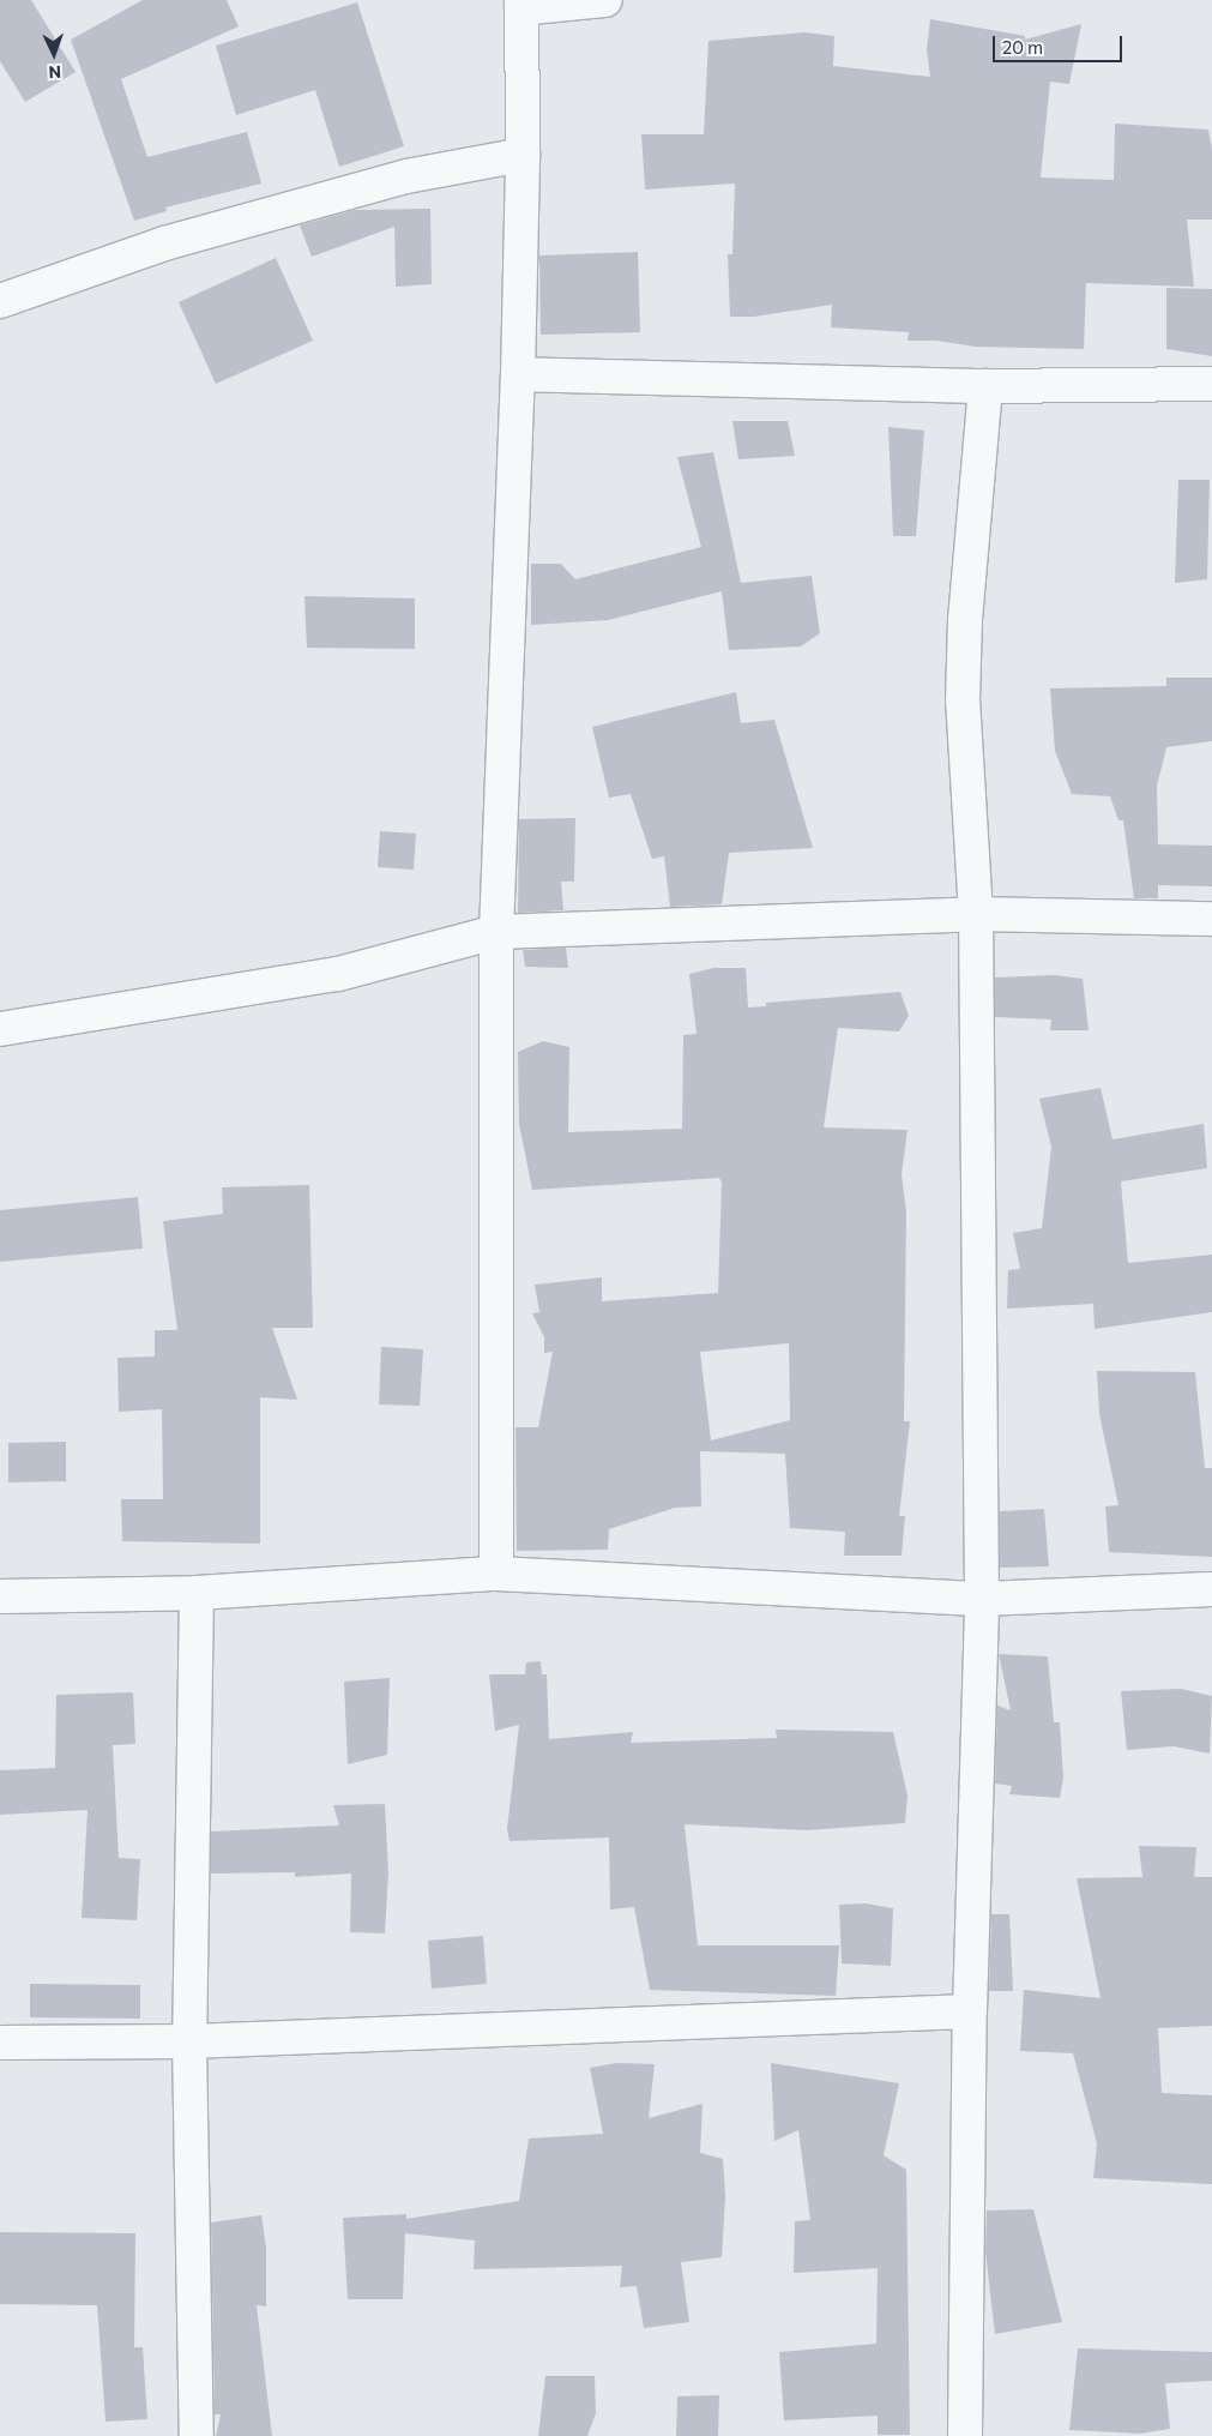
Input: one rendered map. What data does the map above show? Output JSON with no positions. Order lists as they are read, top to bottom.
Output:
{
  "scale_bar": "20 m",
  "north": "bottom"
}
